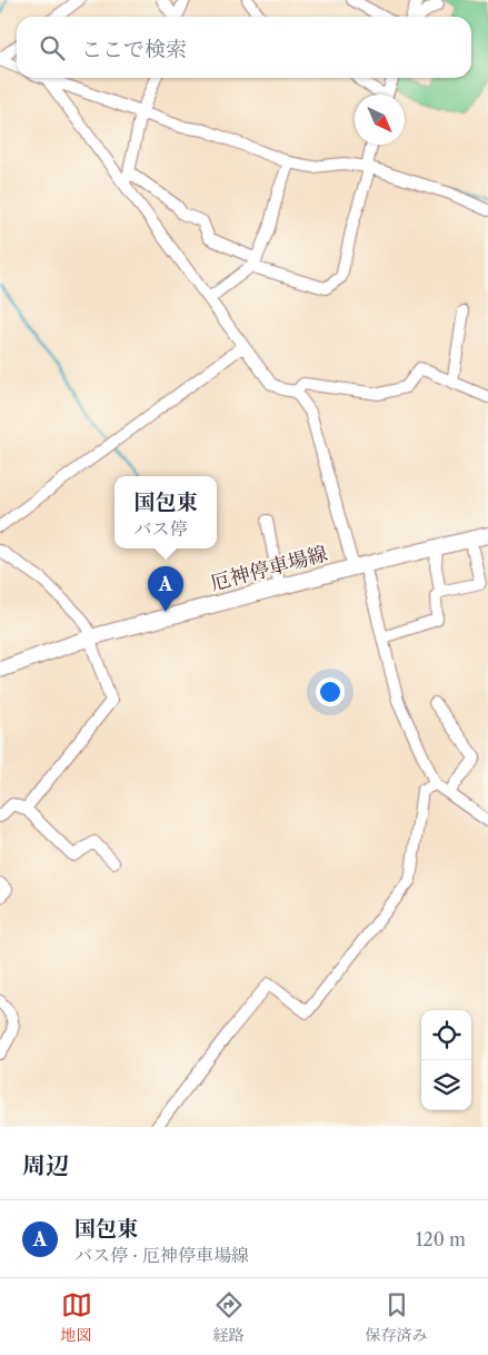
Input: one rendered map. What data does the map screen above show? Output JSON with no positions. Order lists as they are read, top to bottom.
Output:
{
  "streets": {
    "main road": ["厄神停車場線"]
  },
  "north": "bottom right",
  "page": {
    "search": "ここで検索",
    "popup": ["国包東", "バス停"],
    "pins": "A",
    "heading": "周辺",
    "list": [
      {
        "mark": "A",
        "name": "国包東",
        "note": "バス停 · 厄神停車場線",
        "value": "120 m"
      }
    ],
    "nav": ["地図", "経路", "保存済み"]
  }
}
